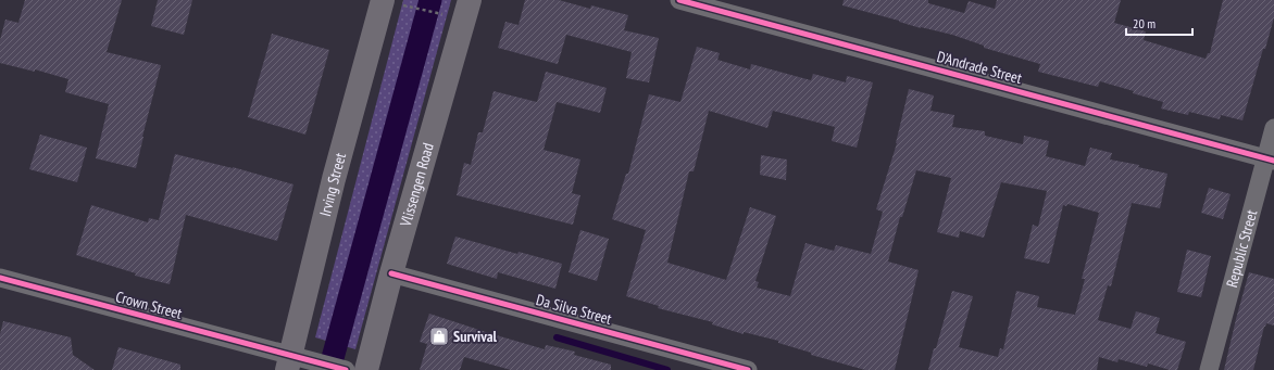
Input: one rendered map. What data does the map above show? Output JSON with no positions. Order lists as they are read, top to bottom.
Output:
{
  "streets": {
    "main road": ["Irving Street", "Vlissengen Road"],
    "street": [
      "D'Andrade Street",
      "Republic Street",
      "Crown Street",
      "Da Silva Street"
    ]
  },
  "crossings": [
    ["D'Andrade Street", "Republic Street"],
    ["Irving Street", "Crown Street"],
    ["Vlissengen Road", "Da Silva Street"]
  ],
  "places": {
    "shop": ["Survival"]
  },
  "scale_bar": "20 m"
}
